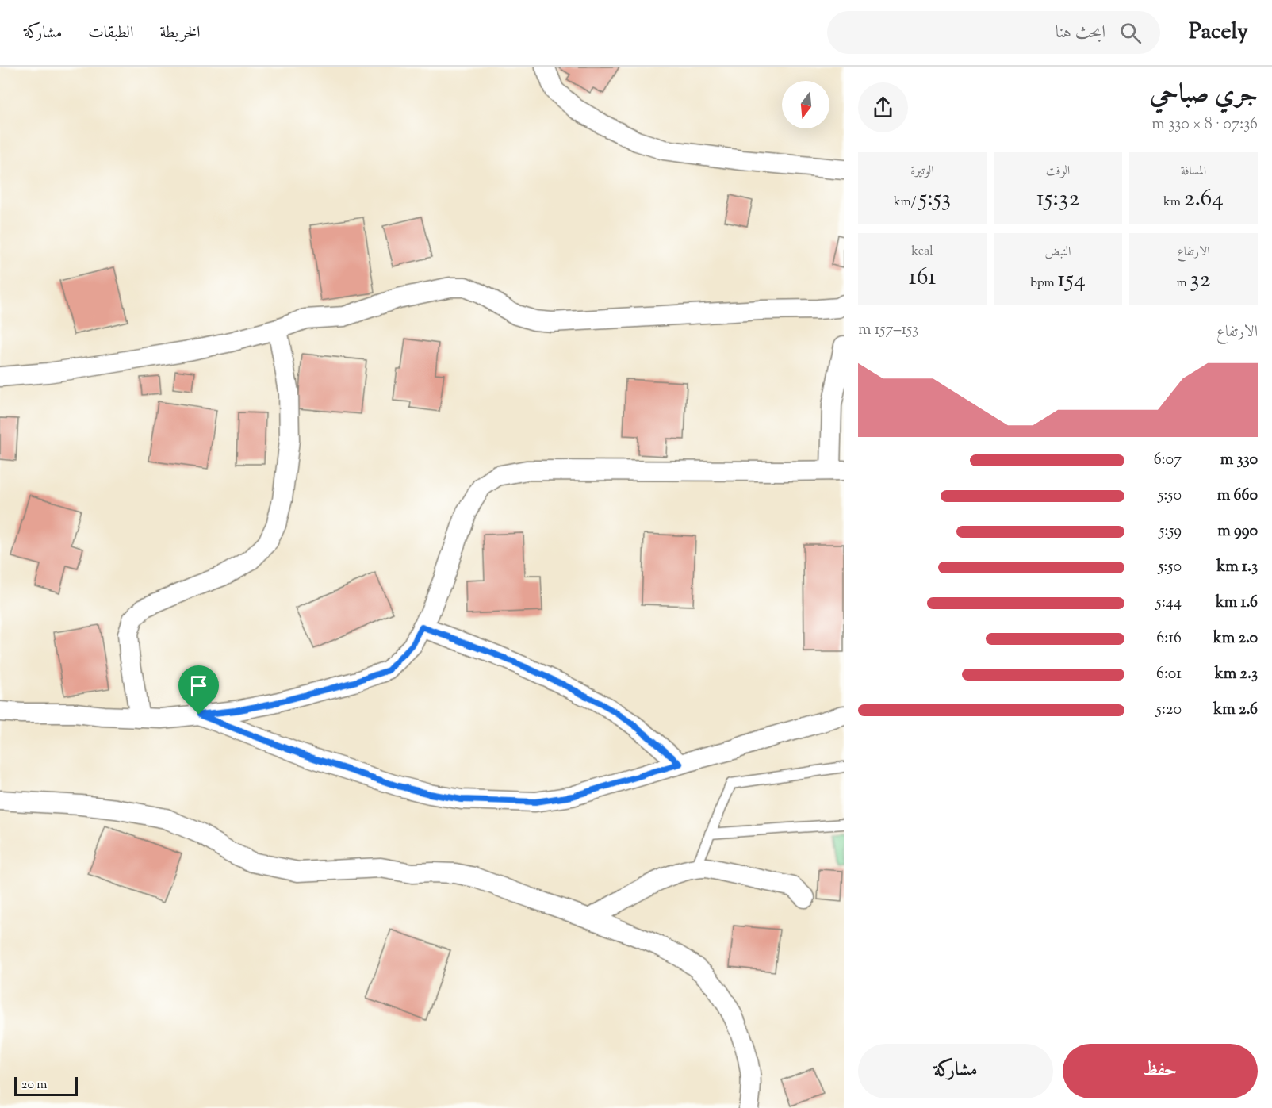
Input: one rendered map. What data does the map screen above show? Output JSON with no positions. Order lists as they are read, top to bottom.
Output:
{
  "scale_bar": "20 m",
  "north": "bottom",
  "page": {
    "header": "Pacely",
    "search": "ابحث هنا",
    "nav": ["الخريطة", "الطبقات", "مشاركة"],
    "heading": ["جري صباحي", "07:36 · 8 × 330 m"],
    "stats": [
      ["المسافة", "2.64 km"],
      ["الوقت", "15:32"],
      ["الوتيرة", "5:53 /km"],
      ["الارتفاع", "32 m"],
      ["النبض", "154 bpm"],
      ["kcal", "161"]
    ],
    "chart": ["الارتفاع", "153–157 m"],
    "list": [
      {
        "name": "330 m",
        "note": "6:07"
      },
      {
        "name": "660 m",
        "note": "5:50"
      },
      {
        "name": "990 m",
        "note": "5:59"
      },
      {
        "name": "1.3 km",
        "note": "5:50"
      },
      {
        "name": "1.6 km",
        "note": "5:44"
      },
      {
        "name": "2.0 km",
        "note": "6:16"
      },
      {
        "name": "2.3 km",
        "note": "6:01"
      },
      {
        "name": "2.6 km",
        "note": "5:20"
      }
    ],
    "buttons": ["حفظ", "مشاركة"],
    "scale": "20 m"
  }
}
